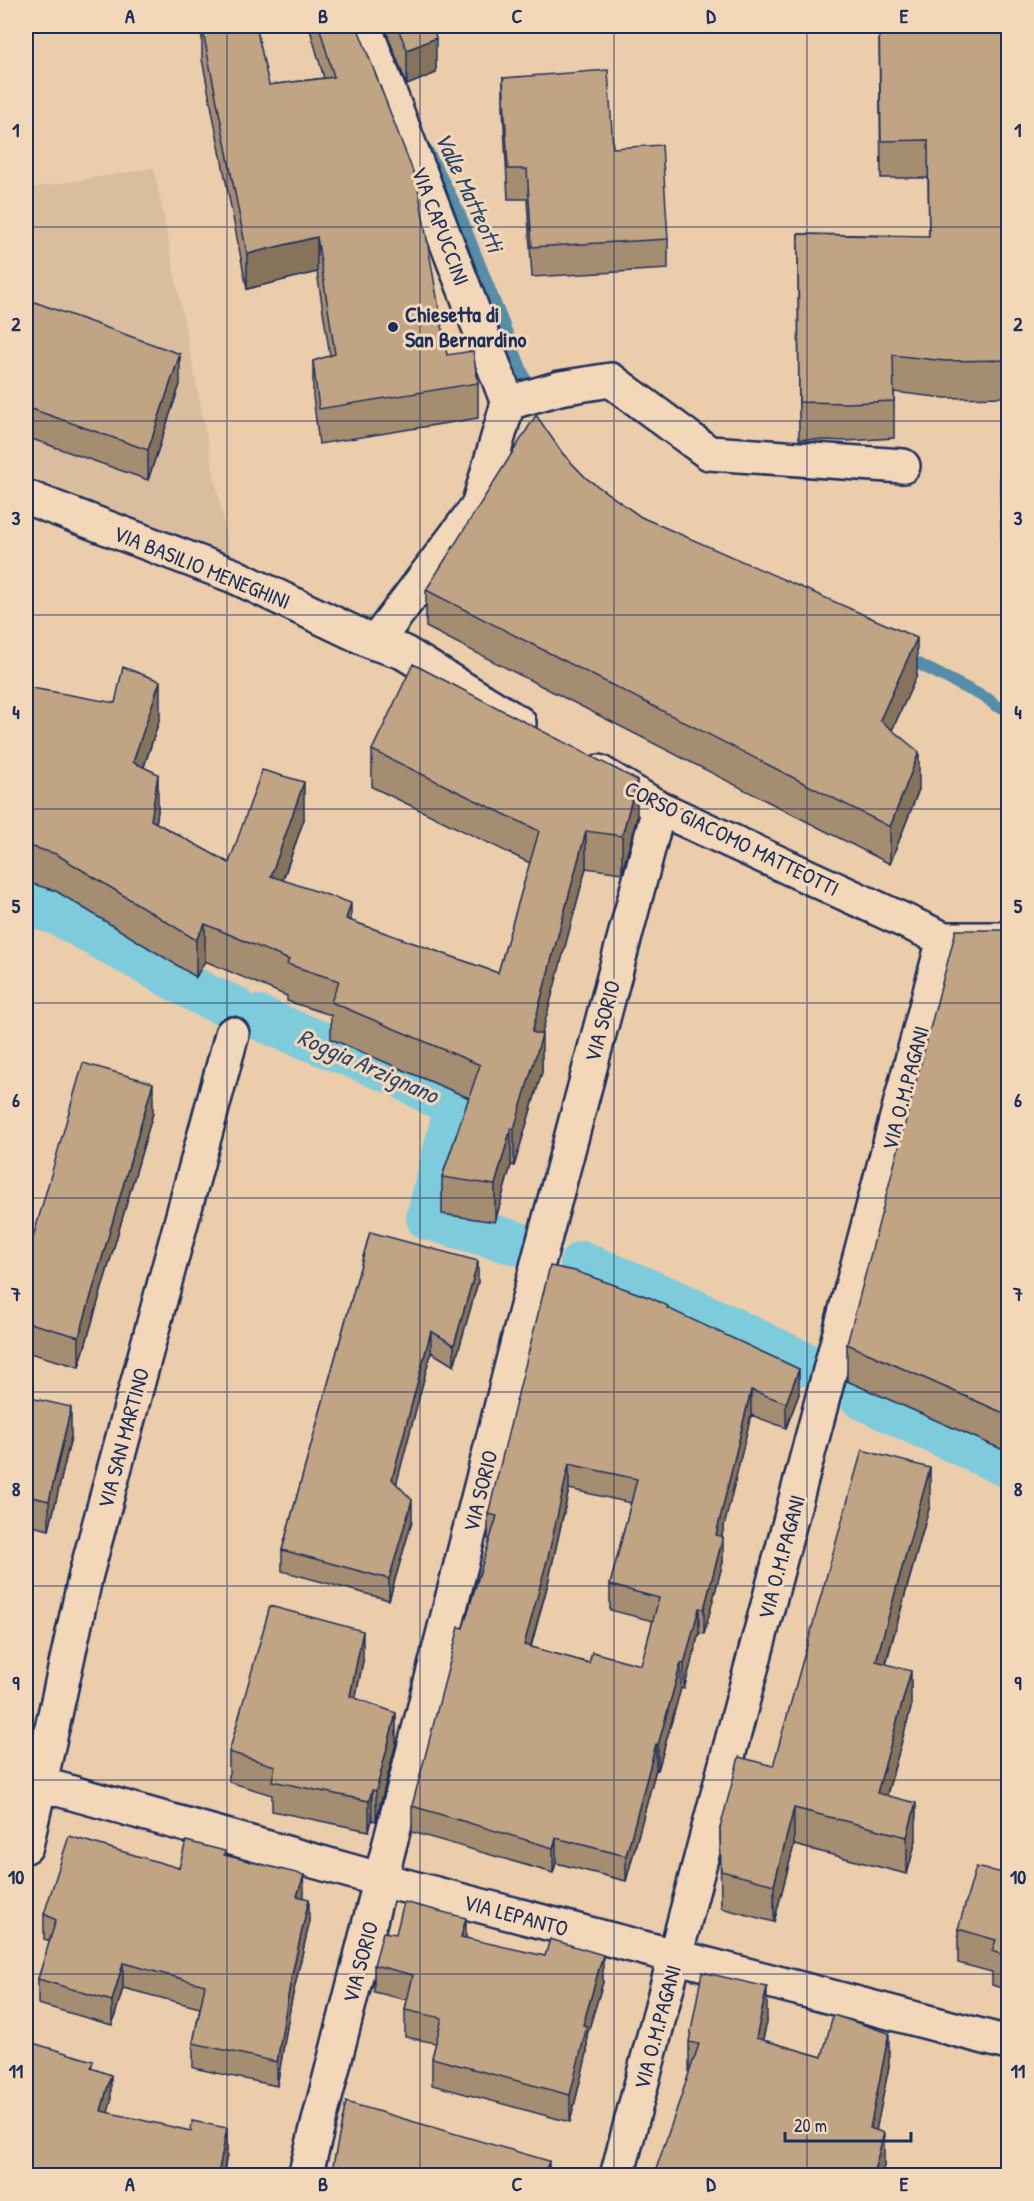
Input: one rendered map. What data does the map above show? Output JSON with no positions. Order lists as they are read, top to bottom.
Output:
{
  "streets": {
    "street": [
      "VIA CAPUCCINI",
      "VIA BASILIO MENEGHINI",
      "CORSO GIACOMO MATTEOTTI",
      "VIA SORIO",
      "VIA O.M.PAGANI",
      "VIA SAN MARTINO",
      "VIA LEPANTO"
    ]
  },
  "crossings": [
    ["CORSO GIACOMO MATTEOTTI", "VIA SORIO"],
    ["CORSO GIACOMO MATTEOTTI", "VIA O.M.PAGANI"],
    ["VIA SORIO", "VIA LEPANTO"],
    ["VIA O.M.PAGANI", "VIA LEPANTO"],
    ["VIA SAN MARTINO", "VIA LEPANTO"]
  ],
  "water": ["Valle Matteotti", "Roggia Arzignano"],
  "places": ["Chiesetta di San Bernardino"],
  "scale_bar": "20 m",
  "grid": {
    "columns": [
      "A",
      "B",
      "C",
      "D",
      "E"
    ],
    "rows": [
      "1",
      "2",
      "3",
      "4",
      "5",
      "6",
      "7",
      "8",
      "9",
      "10",
      "11"
    ]
  }
}
